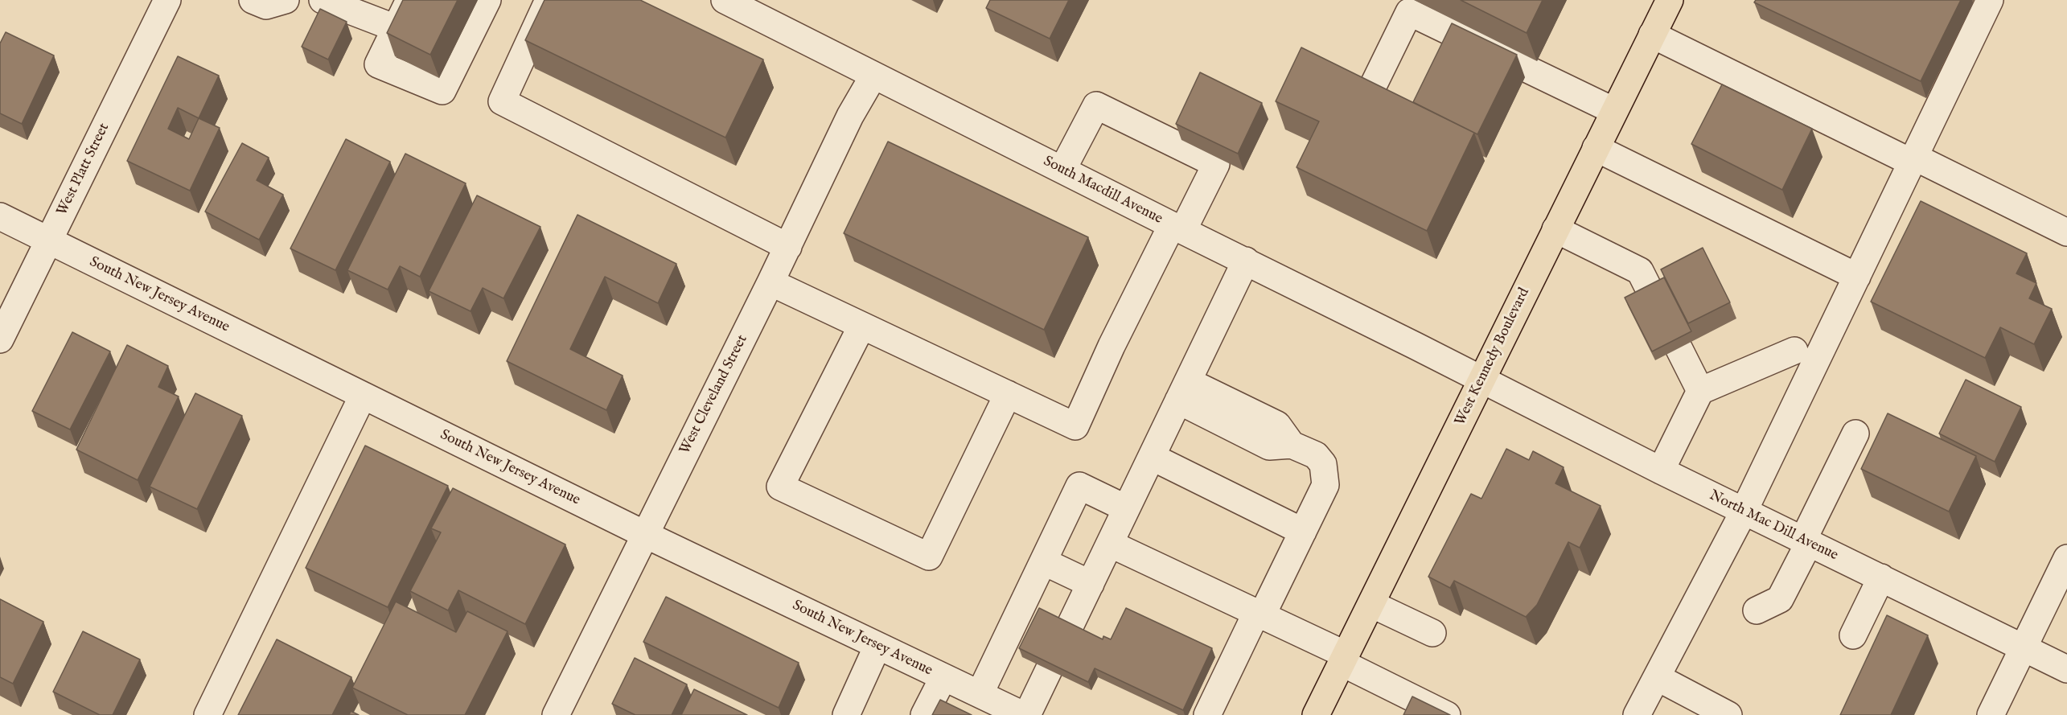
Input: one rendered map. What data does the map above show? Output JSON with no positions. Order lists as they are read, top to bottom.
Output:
{
  "streets": {
    "main road": ["West Kennedy Boulevard"],
    "street": [
      "West Platt Street",
      "South Macdill Avenue",
      "South New Jersey Avenue",
      "West Cleveland Street",
      "North Mac Dill Avenue"
    ]
  },
  "crossings": [
    ["West Platt Street", "South New Jersey Avenue"],
    ["South Macdill Avenue", "West Kennedy Boulevard"],
    ["South Macdill Avenue", "West Cleveland Street"],
    ["South Macdill Avenue", "North Mac Dill Avenue"],
    ["South New Jersey Avenue", "West Cleveland Street"],
    ["West Kennedy Boulevard", "North Mac Dill Avenue"]
  ]
}
